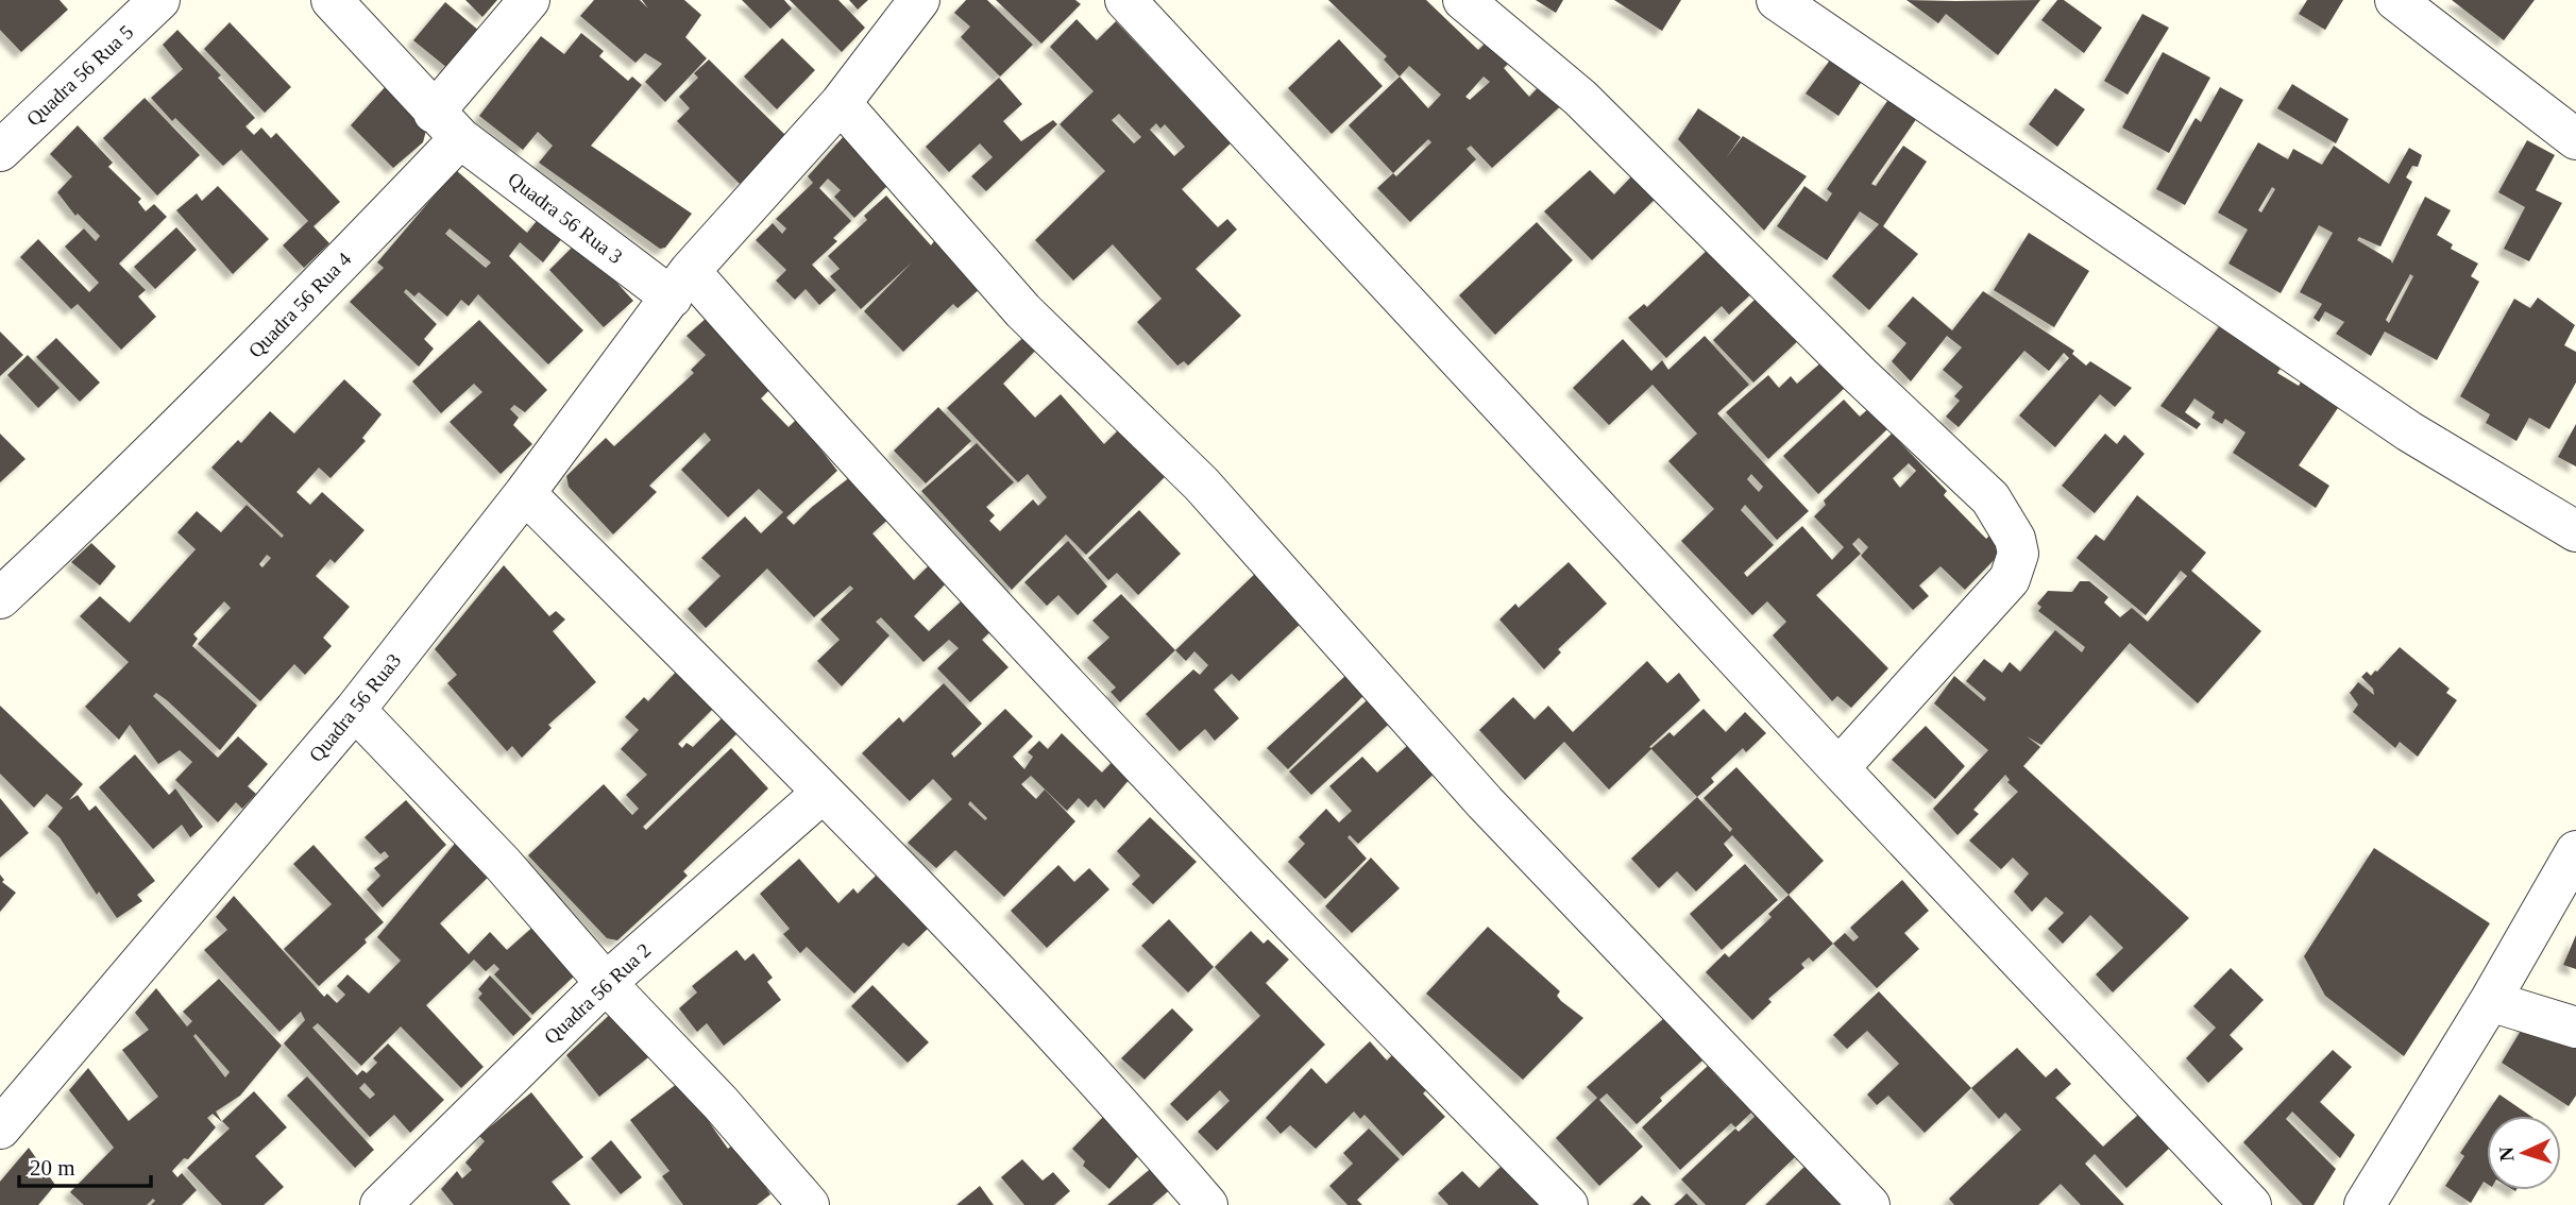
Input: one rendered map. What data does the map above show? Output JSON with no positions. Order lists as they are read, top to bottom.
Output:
{
  "streets": {
    "street": [
      "Quadra 56 Rua 5",
      "Quadra 56 Rua 3",
      "Quadra 56 Rua 4",
      "Quadra 56 Rua3",
      "Quadra 56 Rua 2"
    ]
  },
  "crossings": [
    ["Quadra 56 Rua 3", "Quadra 56 Rua 4"],
    ["Quadra 56 Rua 3", "Quadra 56 Rua3"]
  ],
  "scale_bar": "20 m",
  "north": "left"
}
